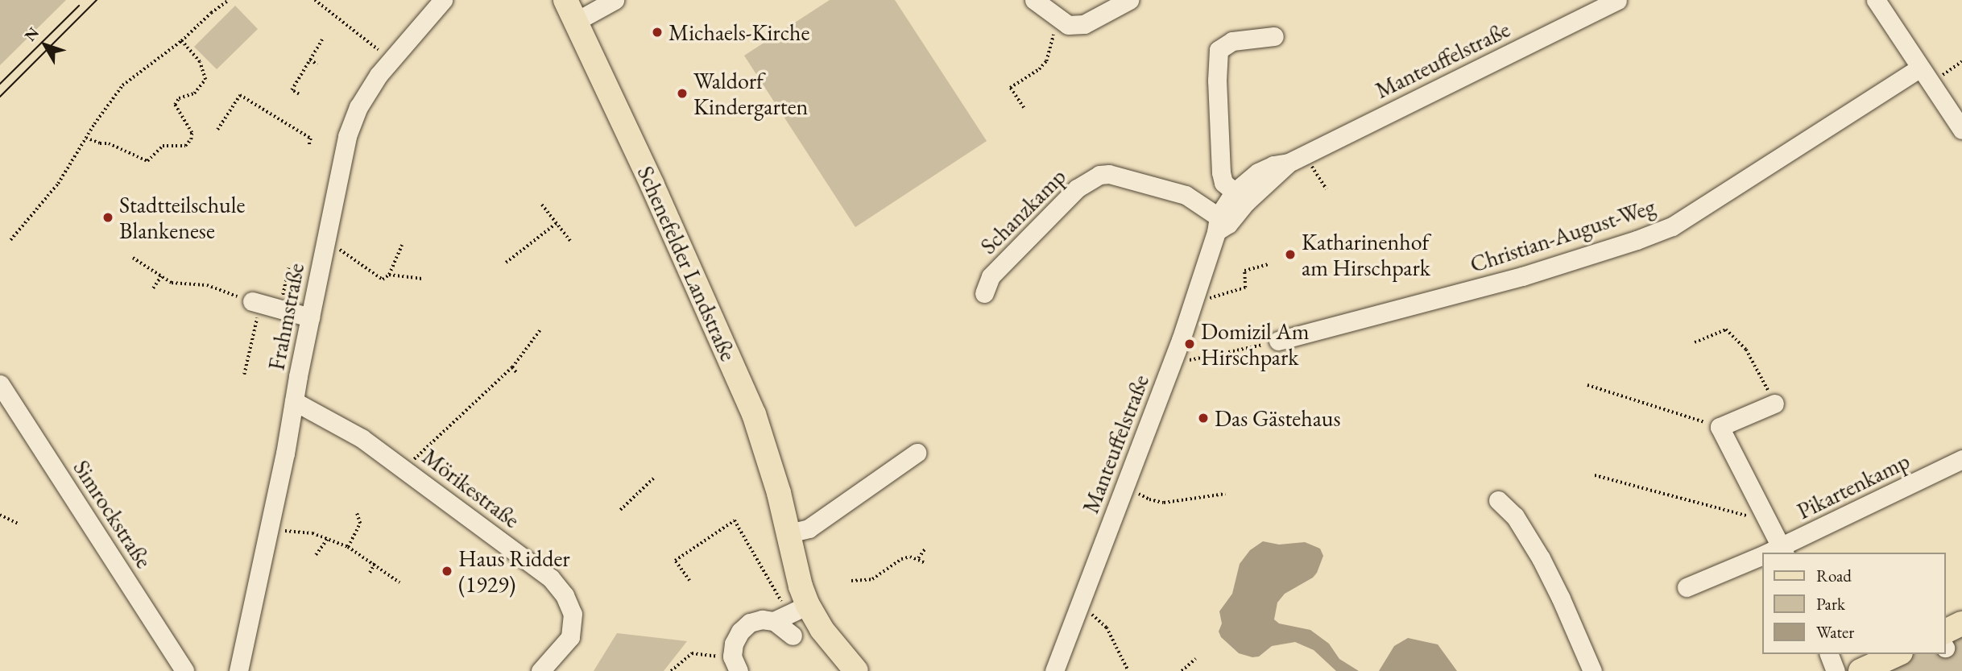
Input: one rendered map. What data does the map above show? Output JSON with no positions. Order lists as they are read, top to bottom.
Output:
{
  "streets": {
    "main road": ["Schenefelder Landstraße"],
    "street": [
      "Manteuffelstraße",
      "Schanzkamp",
      "Christian-August-Weg",
      "Frahmstraße",
      "Pikartenkamp",
      "Mörikestraße",
      "Simrockstraße"
    ]
  },
  "crossings": [
    ["Manteuffelstraße", "Schanzkamp"],
    ["Frahmstraße", "Mörikestraße"]
  ],
  "places": [
    "Michaels-Kirche",
    "Waldorf Kindergarten",
    "Stadtteilschule Blankenese",
    "Katharinenhof am Hirschpark",
    "Domizil Am Hirschpark",
    "Das Gästehaus",
    "Haus Ridder (1929)"
  ],
  "legend": ["Road", "Park", "Water"],
  "north": "top left"
}
